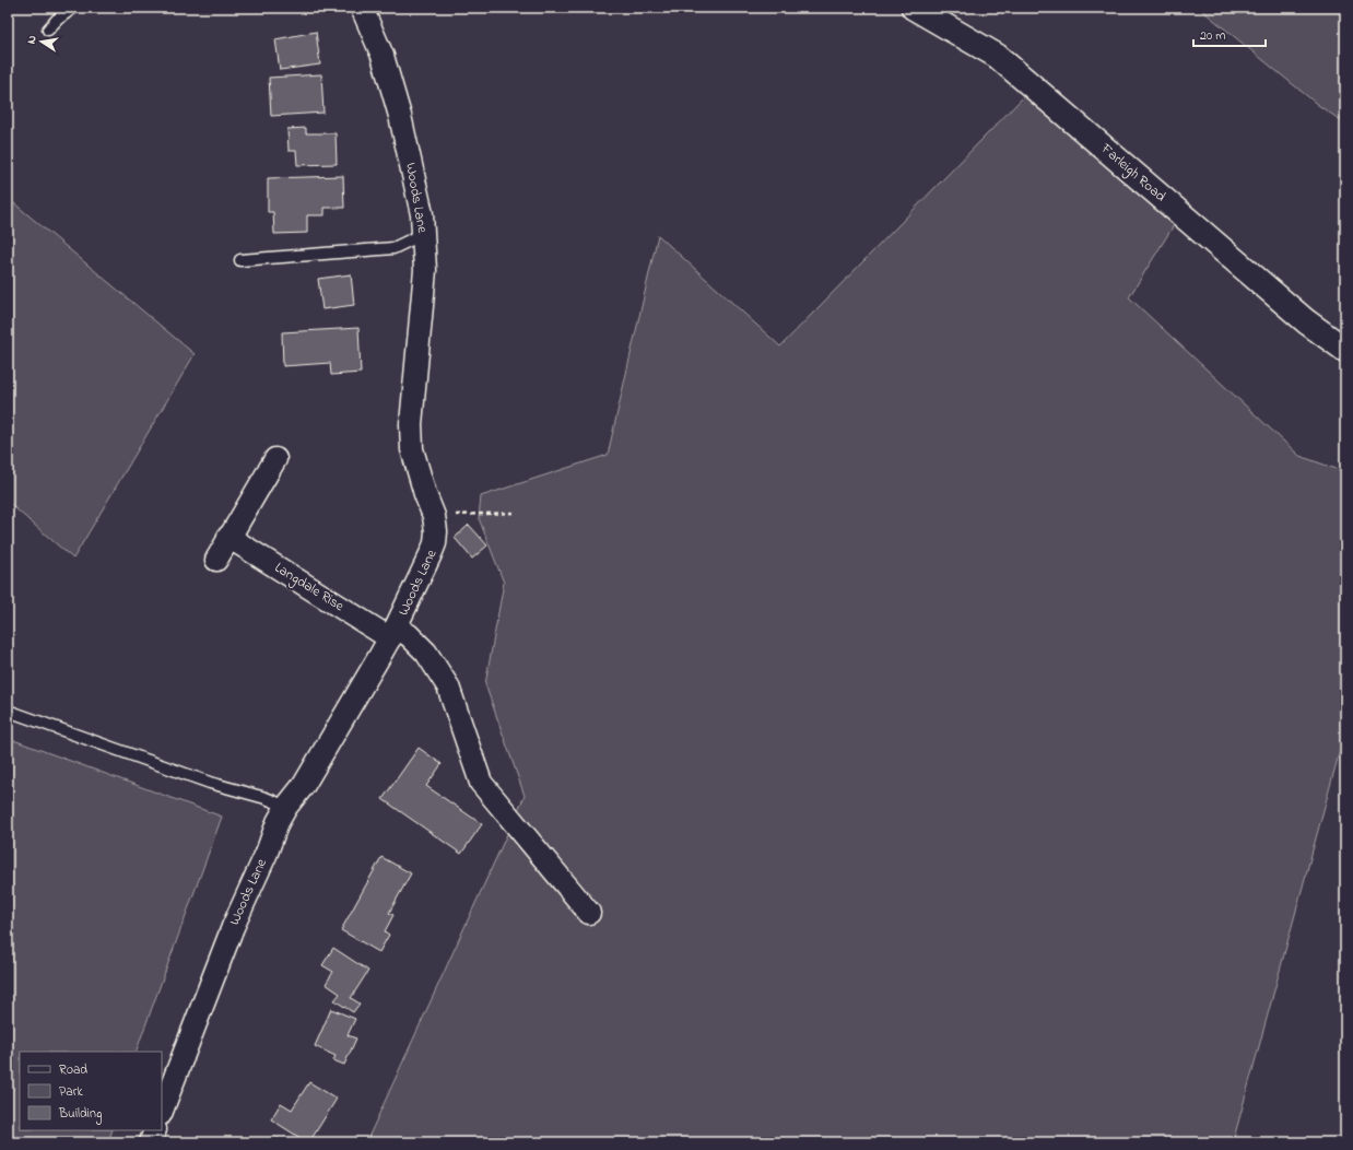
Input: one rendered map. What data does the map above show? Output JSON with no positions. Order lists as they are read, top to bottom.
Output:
{
  "streets": {
    "main road": ["Farleigh Road"],
    "street": ["Woods Lane", "Langdale Rise"]
  },
  "crossings": [
    ["Woods Lane", "Langdale Rise"]
  ],
  "legend": ["Road", "Park", "Building"],
  "scale_bar": "20 m",
  "north": "left"
}
